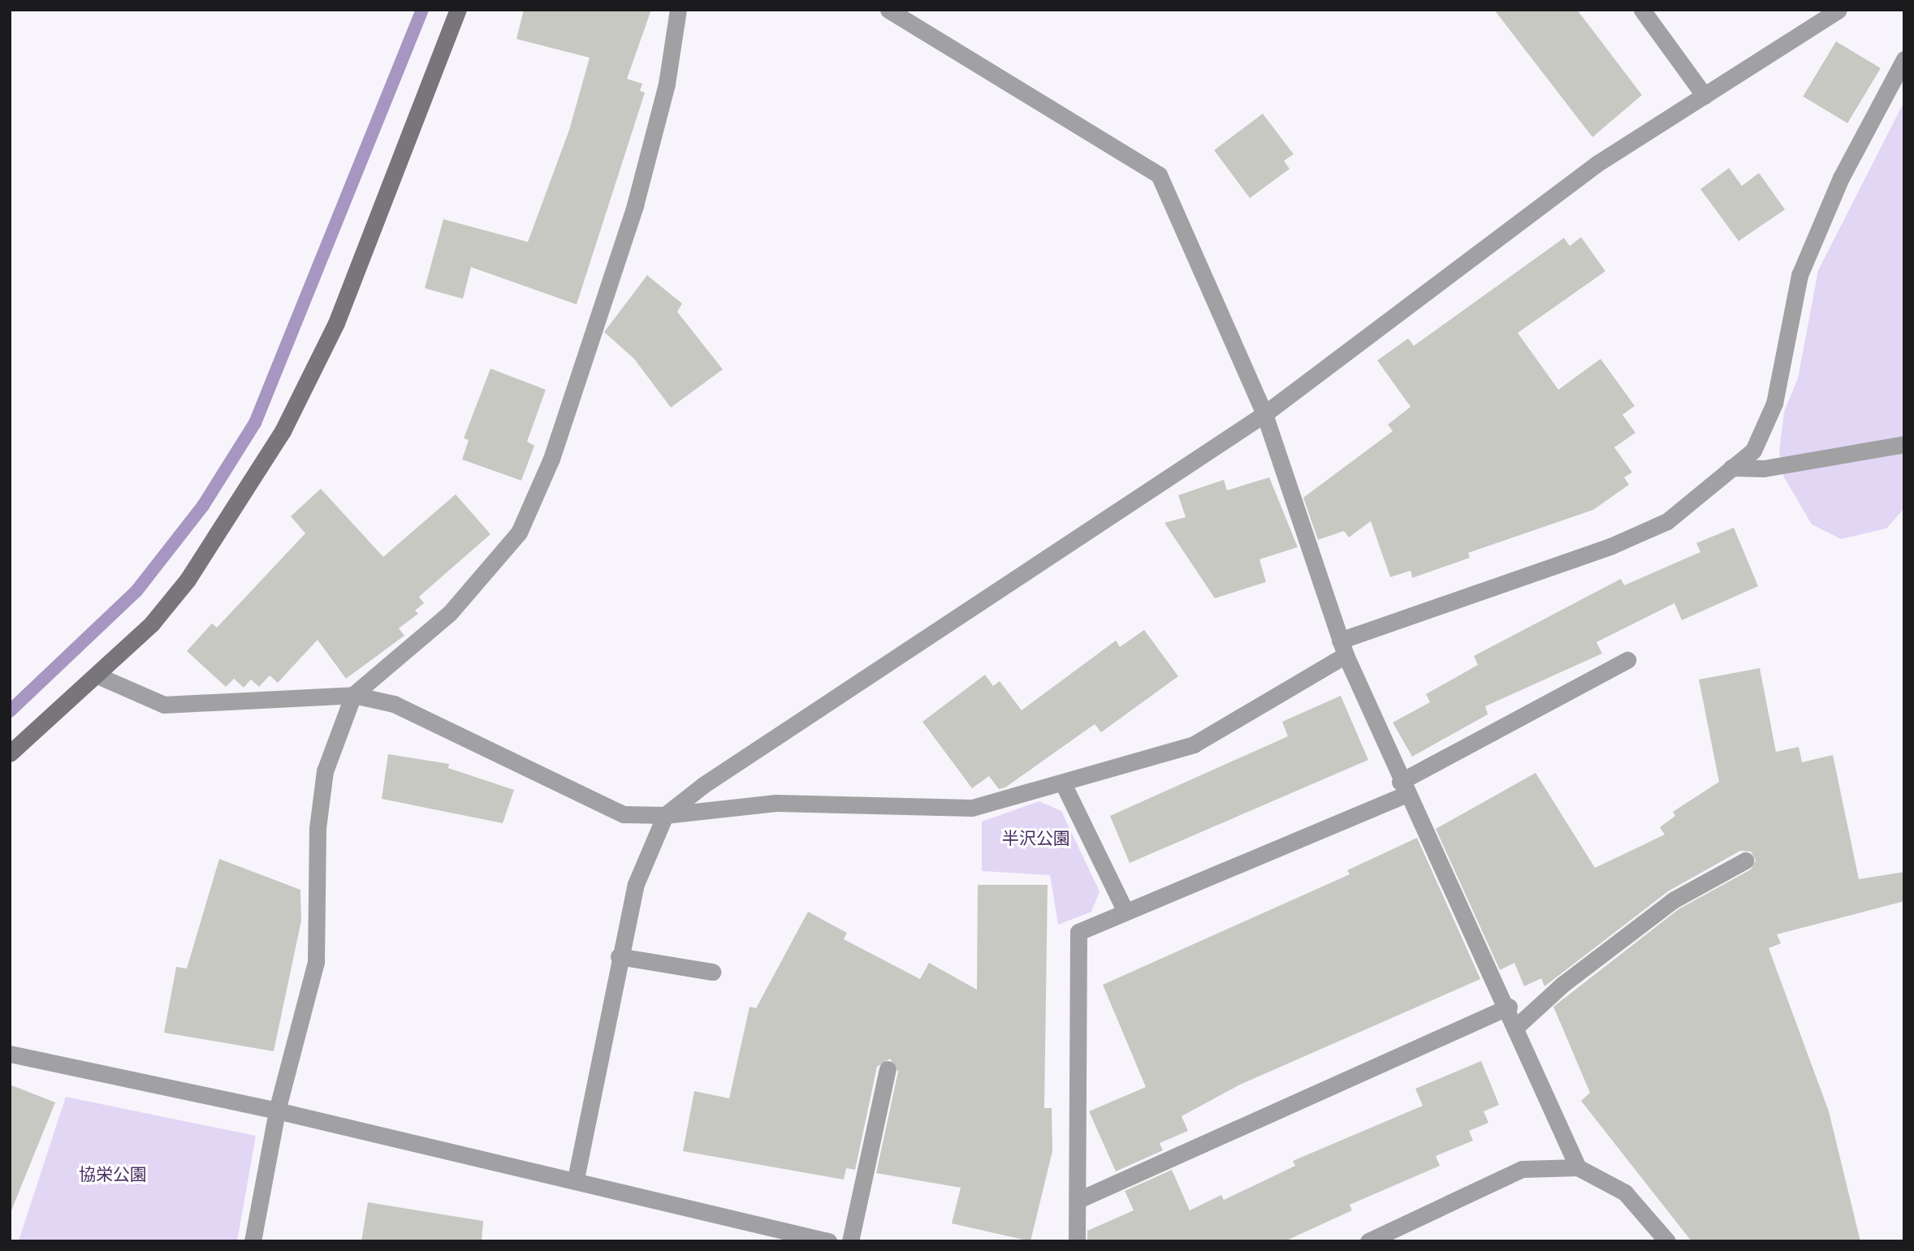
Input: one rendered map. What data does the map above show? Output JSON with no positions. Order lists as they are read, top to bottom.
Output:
{
  "parks": ["半沢公園", "協栄公園"]
}
